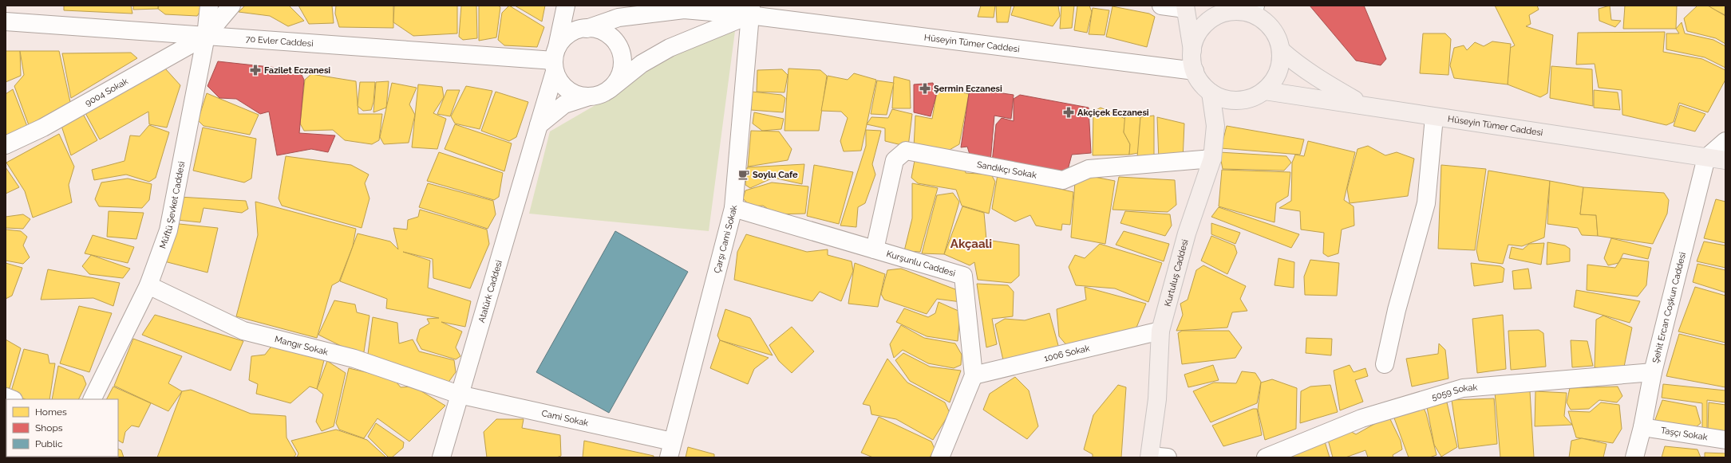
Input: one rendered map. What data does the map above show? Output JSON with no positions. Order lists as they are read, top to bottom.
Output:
{
  "streets": {
    "main road": ["Hüseyin Tümer Caddesi", "Kurtuluş Caddesi"],
    "street": [
      "70 Evler Caddesi",
      "9004 Sokak",
      "Sandıkçı Sokak",
      "Müftü Şevket Caddesi",
      "Çarşı Cami Sokak",
      "Kurşunlu Caddesi",
      "Atatürk Caddesi",
      "Şehit Ercan Coşkun Caddesi",
      "Mangır Sokak",
      "1006 Sokak",
      "5059 Sokak",
      "Cami Sokak",
      "Taşçı Sokak"
    ]
  },
  "crossings": [
    ["70 Evler Caddesi", "Hüseyin Tümer Caddesi"],
    ["70 Evler Caddesi", "9004 Sokak"],
    ["70 Evler Caddesi", "Müftü Şevket Caddesi"],
    ["70 Evler Caddesi", "Atatürk Caddesi"],
    ["Hüseyin Tümer Caddesi", "Çarşı Cami Sokak"],
    ["Hüseyin Tümer Caddesi", "Kurtuluş Caddesi"],
    ["Hüseyin Tümer Caddesi", "Atatürk Caddesi"],
    ["Hüseyin Tümer Caddesi", "Şehit Ercan Coşkun Caddesi"],
    ["9004 Sokak", "Müftü Şevket Caddesi"],
    ["Sandıkçı Sokak", "Kurşunlu Caddesi"],
    ["Sandıkçı Sokak", "Kurtuluş Caddesi"],
    ["Müftü Şevket Caddesi", "Mangır Sokak"],
    ["Çarşı Cami Sokak", "Kurşunlu Caddesi"],
    ["Çarşı Cami Sokak", "Cami Sokak"],
    ["Kurşunlu Caddesi", "1006 Sokak"],
    ["Kurtuluş Caddesi", "1006 Sokak"],
    ["Atatürk Caddesi", "Mangır Sokak"],
    ["Atatürk Caddesi", "Cami Sokak"],
    ["Şehit Ercan Coşkun Caddesi", "5059 Sokak"],
    ["Şehit Ercan Coşkun Caddesi", "Taşçı Sokak"],
    ["Mangır Sokak", "Cami Sokak"]
  ],
  "districts": ["Akçaali"],
  "places": {
    "pharmacy": ["Fazilet Eczanesi", "Şermin Eczanesi", "Akçiçek Eczanesi"],
    "cafe": ["Soylu Cafe"]
  },
  "legend": ["Homes", "Shops", "Public"]
}
